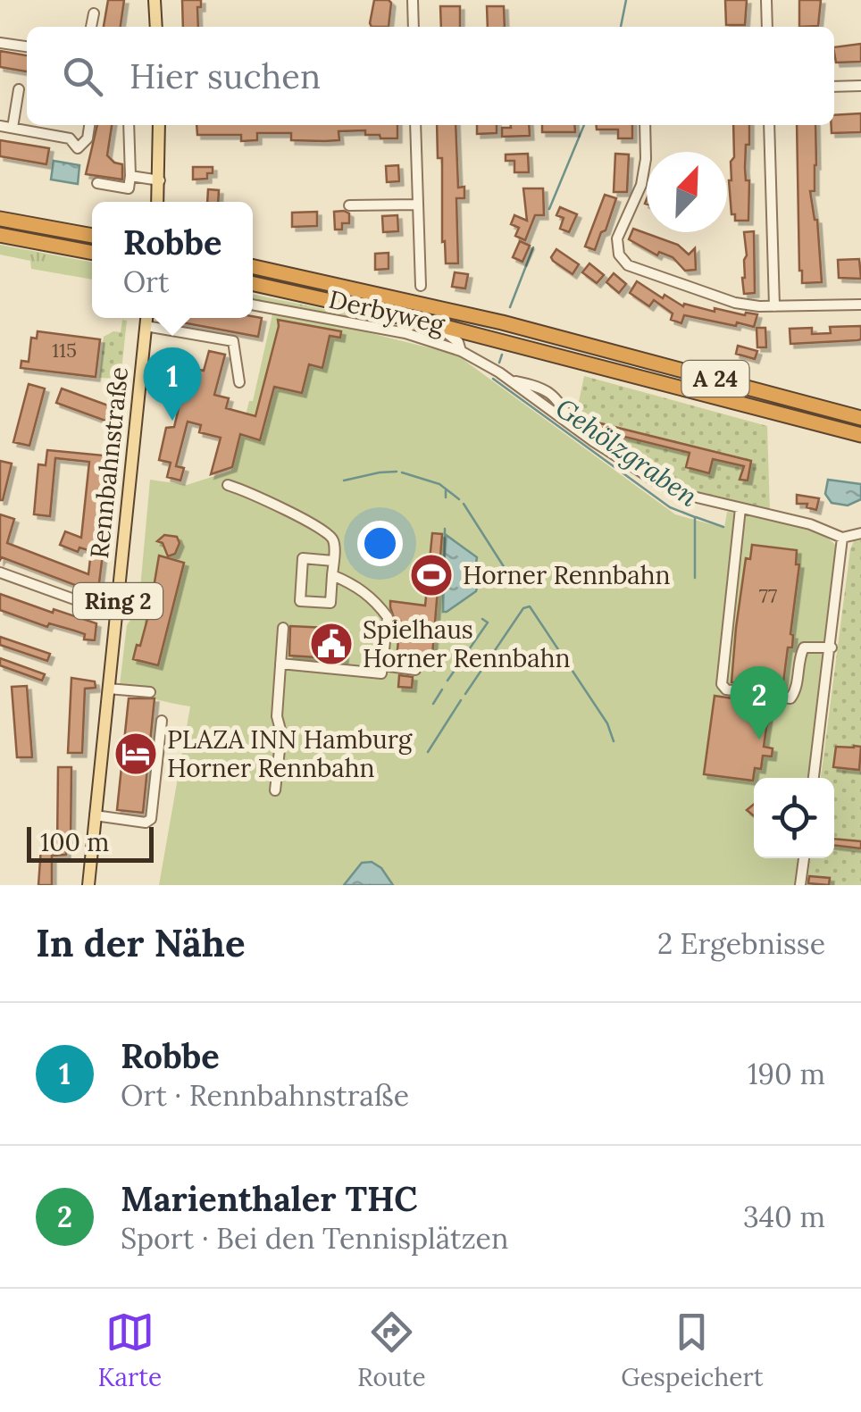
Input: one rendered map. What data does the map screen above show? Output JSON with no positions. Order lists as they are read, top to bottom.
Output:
{
  "streets": {
    "highway": ["A 24"],
    "main road": ["Rennbahnstraße", "Ring 2"],
    "street": ["Derbyweg"]
  },
  "water": ["Gehölzgraben"],
  "places": {
    "sports": ["Horner Rennbahn"],
    "public building": ["Spielhaus Horner Rennbahn"],
    "hotel": ["PLAZA INN Hamburg Horner Rennbahn"]
  },
  "house_numbers": ["115", "77"],
  "scale_bar": "100 m",
  "north": "top right",
  "page": {
    "search": "Hier suchen",
    "popup": ["Robbe", "Ort"],
    "pins": ["1", "2"],
    "scale": "100 m",
    "heading": ["In der Nähe", "2 Ergebnisse"],
    "list": [
      {
        "mark": "1",
        "name": "Robbe",
        "note": "Ort · Rennbahnstraße",
        "value": "190 m"
      },
      {
        "mark": "2",
        "name": "Marienthaler THC",
        "note": "Sport · Bei den Tennisplätzen",
        "value": "340 m"
      }
    ],
    "nav": ["Karte", "Route", "Gespeichert"]
  }
}
